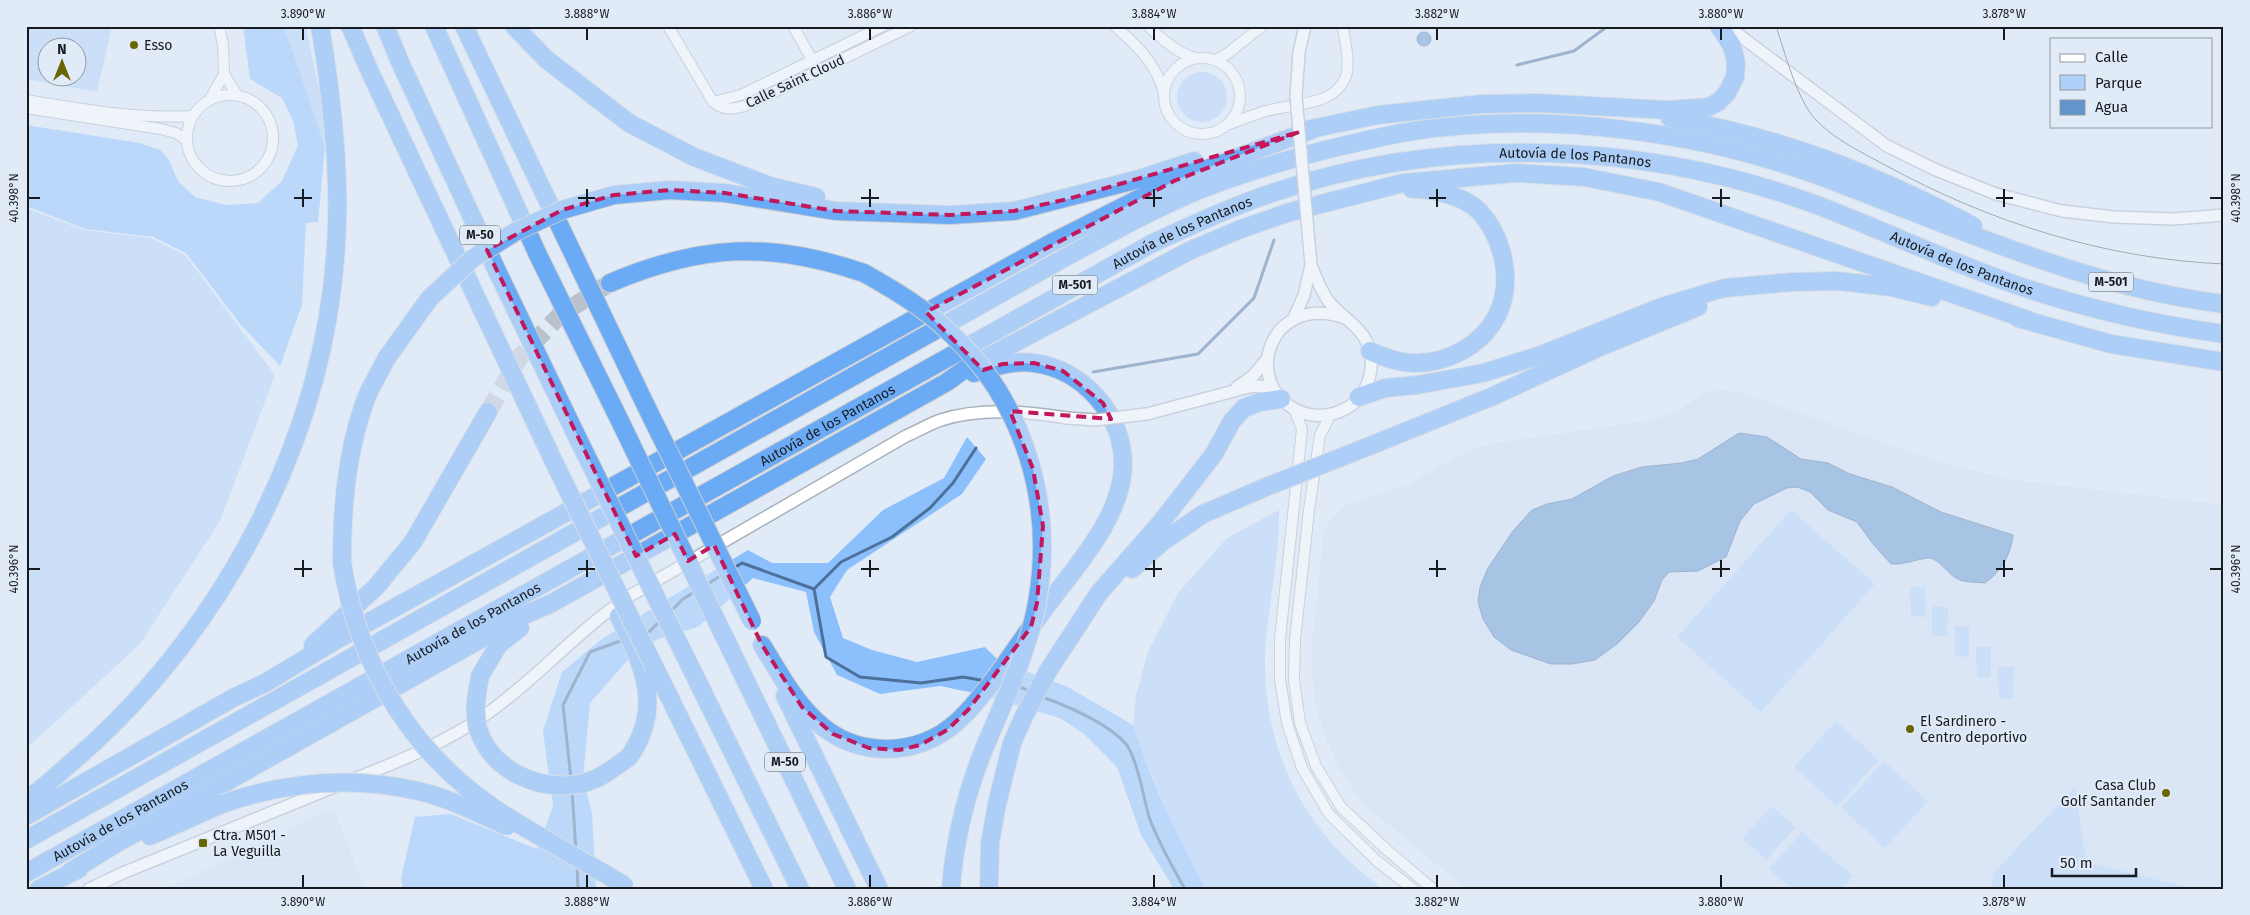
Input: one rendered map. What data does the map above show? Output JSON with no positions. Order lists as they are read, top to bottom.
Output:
{
  "streets": {
    "highway": ["Autovía de los Pantanos", "M-50", "M-501"],
    "street": ["Calle Saint Cloud"]
  },
  "places": {
    "other": ["Esso", "El Sardinero - Centro deportivo", "Casa Club Golf Santander"],
    "transit": ["Ctra. M501 - La Veguilla"]
  },
  "legend": ["Calle", "Parque", "Agua"],
  "scale_bar": "50 m",
  "north": "top",
  "coordinates": [
    "3.890°W",
    "3.888°W",
    "3.886°W",
    "3.884°W",
    "3.882°W",
    "3.880°W",
    "3.878°W",
    "40.398°N",
    "40.396°N"
  ]
}
